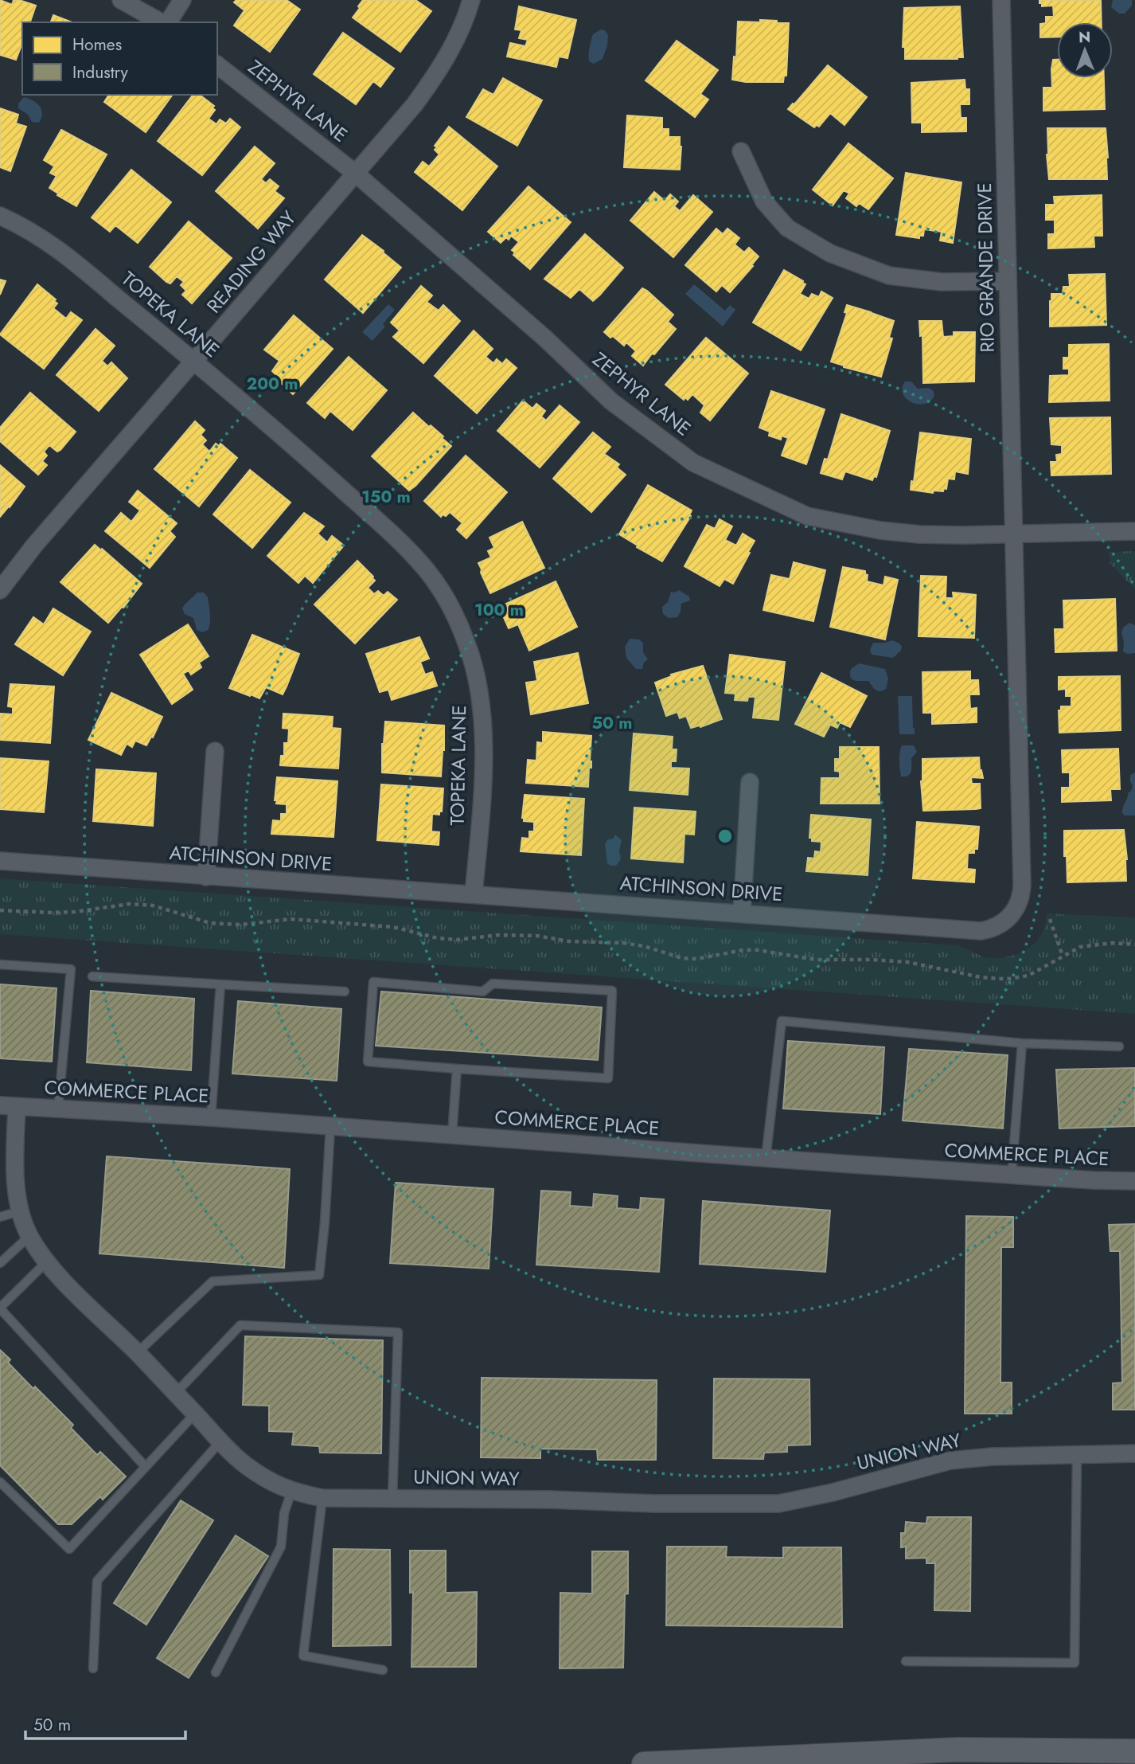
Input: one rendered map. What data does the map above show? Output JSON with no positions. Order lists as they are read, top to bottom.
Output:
{
  "streets": {
    "street": [
      "ZEPHYR LANE",
      "READING WAY",
      "RIO GRANDE DRIVE",
      "TOPEKA LANE",
      "ATCHINSON DRIVE",
      "COMMERCE PLACE",
      "UNION WAY"
    ]
  },
  "crossings": [
    ["ZEPHYR LANE", "READING WAY"],
    ["ZEPHYR LANE", "RIO GRANDE DRIVE"],
    ["ZEPHYR LANE", "ATCHINSON DRIVE"],
    ["READING WAY", "TOPEKA LANE"],
    ["RIO GRANDE DRIVE", "ATCHINSON DRIVE"],
    ["TOPEKA LANE", "ATCHINSON DRIVE"],
    ["COMMERCE PLACE", "UNION WAY"]
  ],
  "legend": ["Homes", "Industry"],
  "scale_bar": "50 m",
  "north": "top",
  "rings": [
    "200 m",
    "150 m",
    "100 m",
    "50 m"
  ]
}
